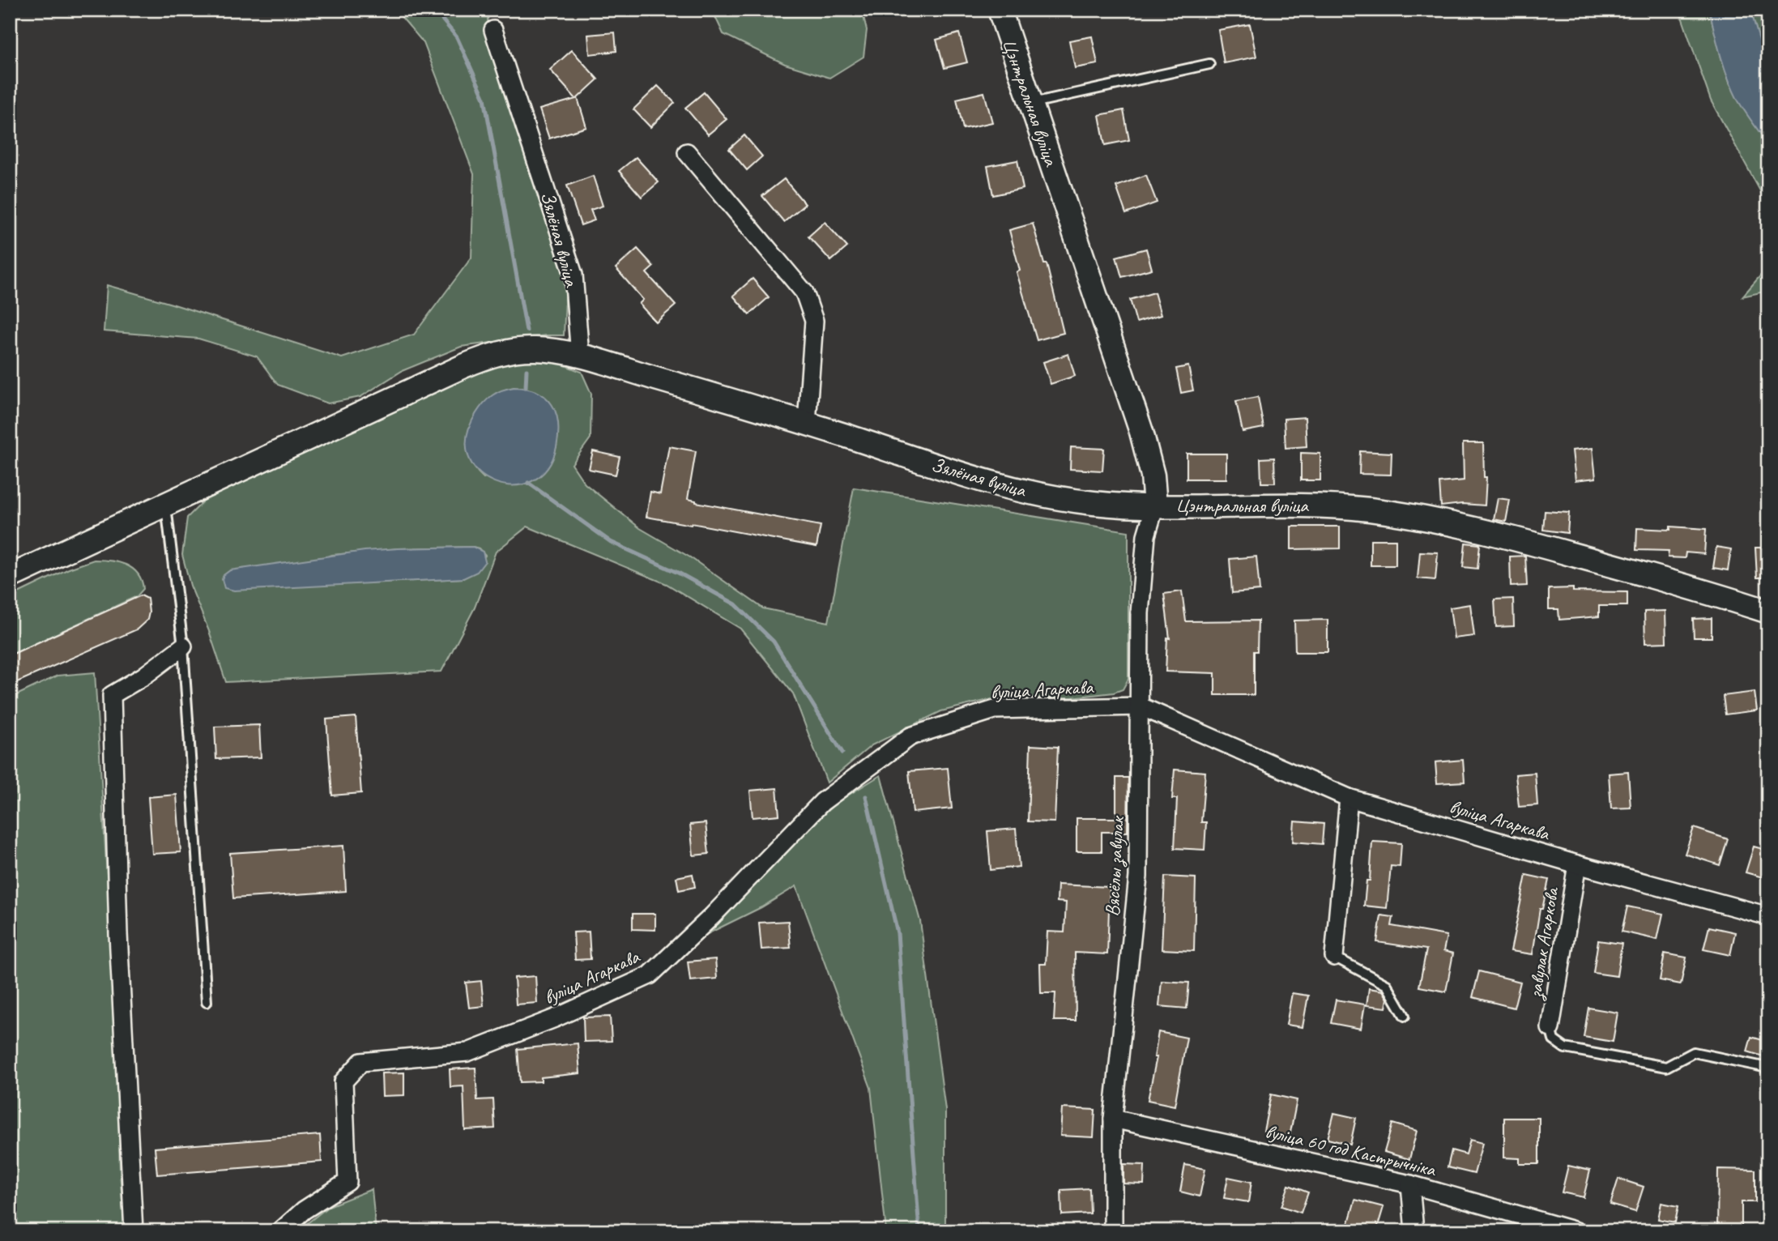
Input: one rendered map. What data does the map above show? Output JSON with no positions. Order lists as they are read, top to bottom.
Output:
{
  "streets": {
    "street": [
      "Цэнтральная вуліца",
      "Зялёная вуліца",
      "вуліца Агаркава",
      "Вясёлы завулак",
      "завулак Агаркова",
      "вуліца 60 год Кастрычніка"
    ]
  },
  "crossings": [
    ["Цэнтральная вуліца", "Зялёная вуліца"],
    ["Цэнтральная вуліца", "Вясёлы завулак"],
    ["Зялёная вуліца", "Вясёлы завулак"],
    ["вуліца Агаркава", "Вясёлы завулак"],
    ["вуліца Агаркава", "завулак Агаркова"],
    ["Вясёлы завулак", "вуліца 60 год Кастрычніка"]
  ]
}
